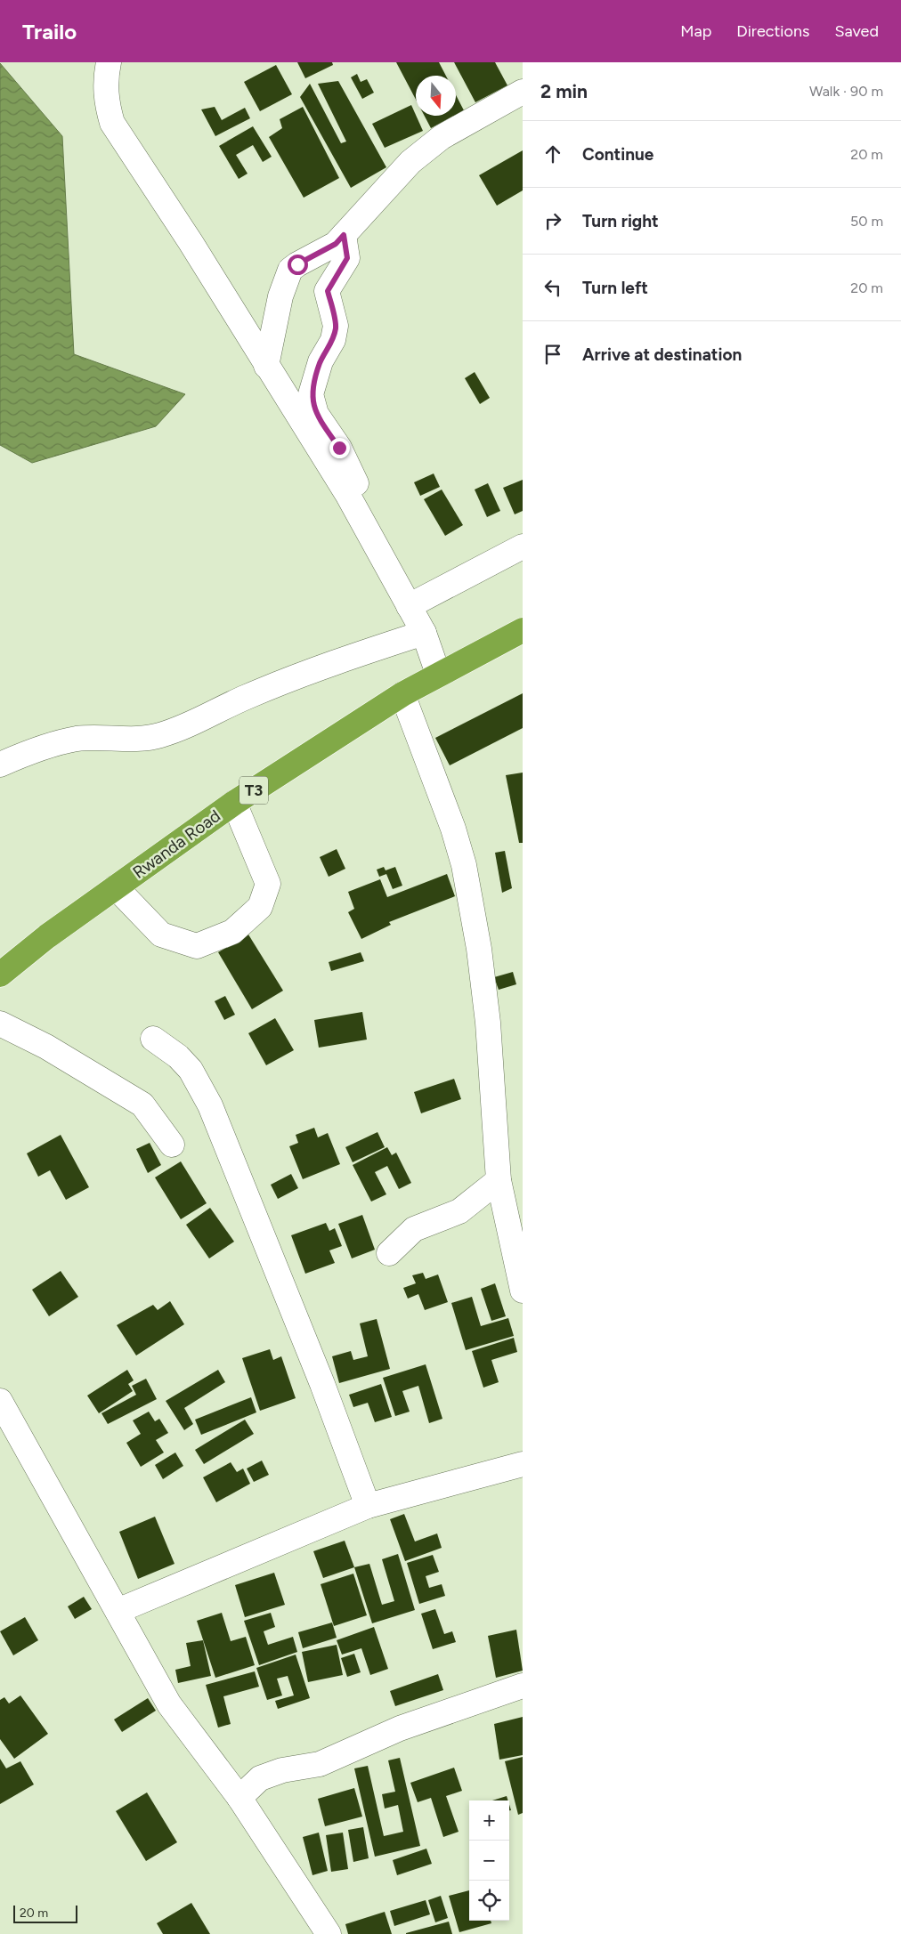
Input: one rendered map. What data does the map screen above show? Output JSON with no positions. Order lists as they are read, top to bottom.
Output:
{
  "streets": {
    "highway": ["T3", "Rwanda Road"]
  },
  "scale_bar": "20 m",
  "north": "bottom",
  "page": {
    "header": "Trailo",
    "nav": ["Map", "Directions", "Saved"],
    "heading": ["2 min", "Walk · 90 m"],
    "list": [
      ["Continue", "20 m"],
      ["Turn right", "50 m"],
      ["Turn left", "20 m"],
      "Arrive at destination"
    ],
    "map_buttons": ["+", "−"],
    "scale": "20 m"
  }
}
